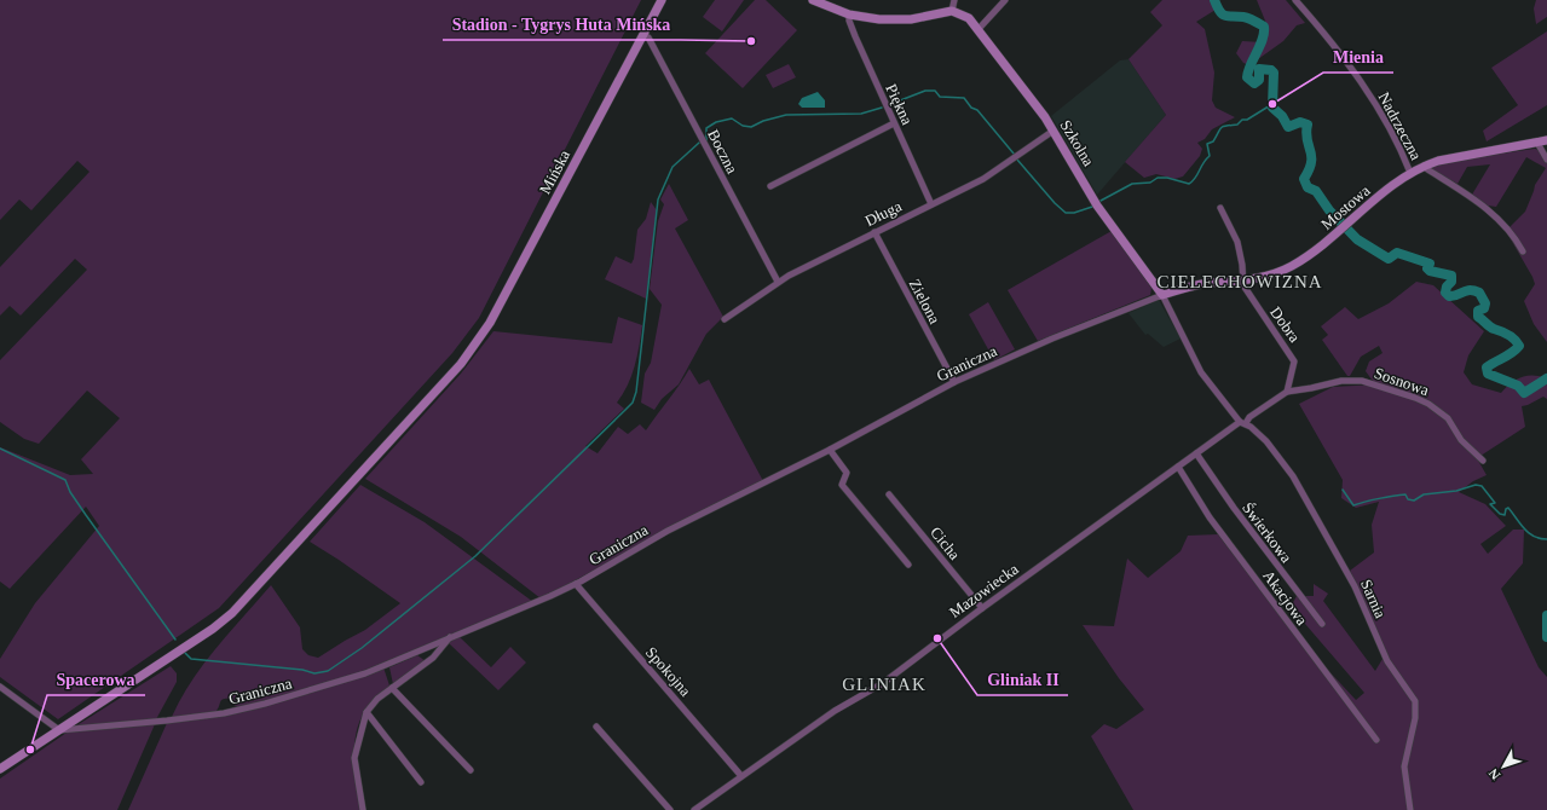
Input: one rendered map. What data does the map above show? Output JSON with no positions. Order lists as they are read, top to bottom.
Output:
{
  "streets": {
    "main road": ["Szkolna", "Mińska", "Mostowa"],
    "street": [
      "Piękna",
      "Nadrzeczna",
      "Boczna",
      "Długa",
      "Zielona",
      "Dobra",
      "Graniczna",
      "Sosnowa",
      "Świerkowa",
      "Cicha",
      "Mazowiecka",
      "Akacjowa",
      "Sarnia",
      "Spokojna"
    ]
  },
  "crossings": [
    ["Piękna", "Długa"],
    ["Nadrzeczna", "Mostowa"],
    ["Szkolna", "Mostowa"],
    ["Szkolna", "Długa"],
    ["Szkolna", "Graniczna"],
    ["Szkolna", "Mazowiecka"],
    ["Szkolna", "Sarnia"],
    ["Boczna", "Mińska"],
    ["Boczna", "Długa"],
    ["Mińska", "Graniczna"],
    ["Mostowa", "Dobra"],
    ["Mostowa", "Graniczna"],
    ["Długa", "Zielona"],
    ["Zielona", "Graniczna"],
    ["Dobra", "Sosnowa"],
    ["Graniczna", "Spokojna"],
    ["Świerkowa", "Mazowiecka"],
    ["Cicha", "Mazowiecka"],
    ["Mazowiecka", "Akacjowa"],
    ["Mazowiecka", "Sarnia"],
    ["Mazowiecka", "Spokojna"]
  ],
  "districts": ["CIELECHOWIZNA", "GLINIAK"],
  "places": [
    "Stadion - Tygrys Huta Mińska",
    "Mienia",
    "Gliniak II",
    "Spacerowa"
  ],
  "north": "bottom left"
}
